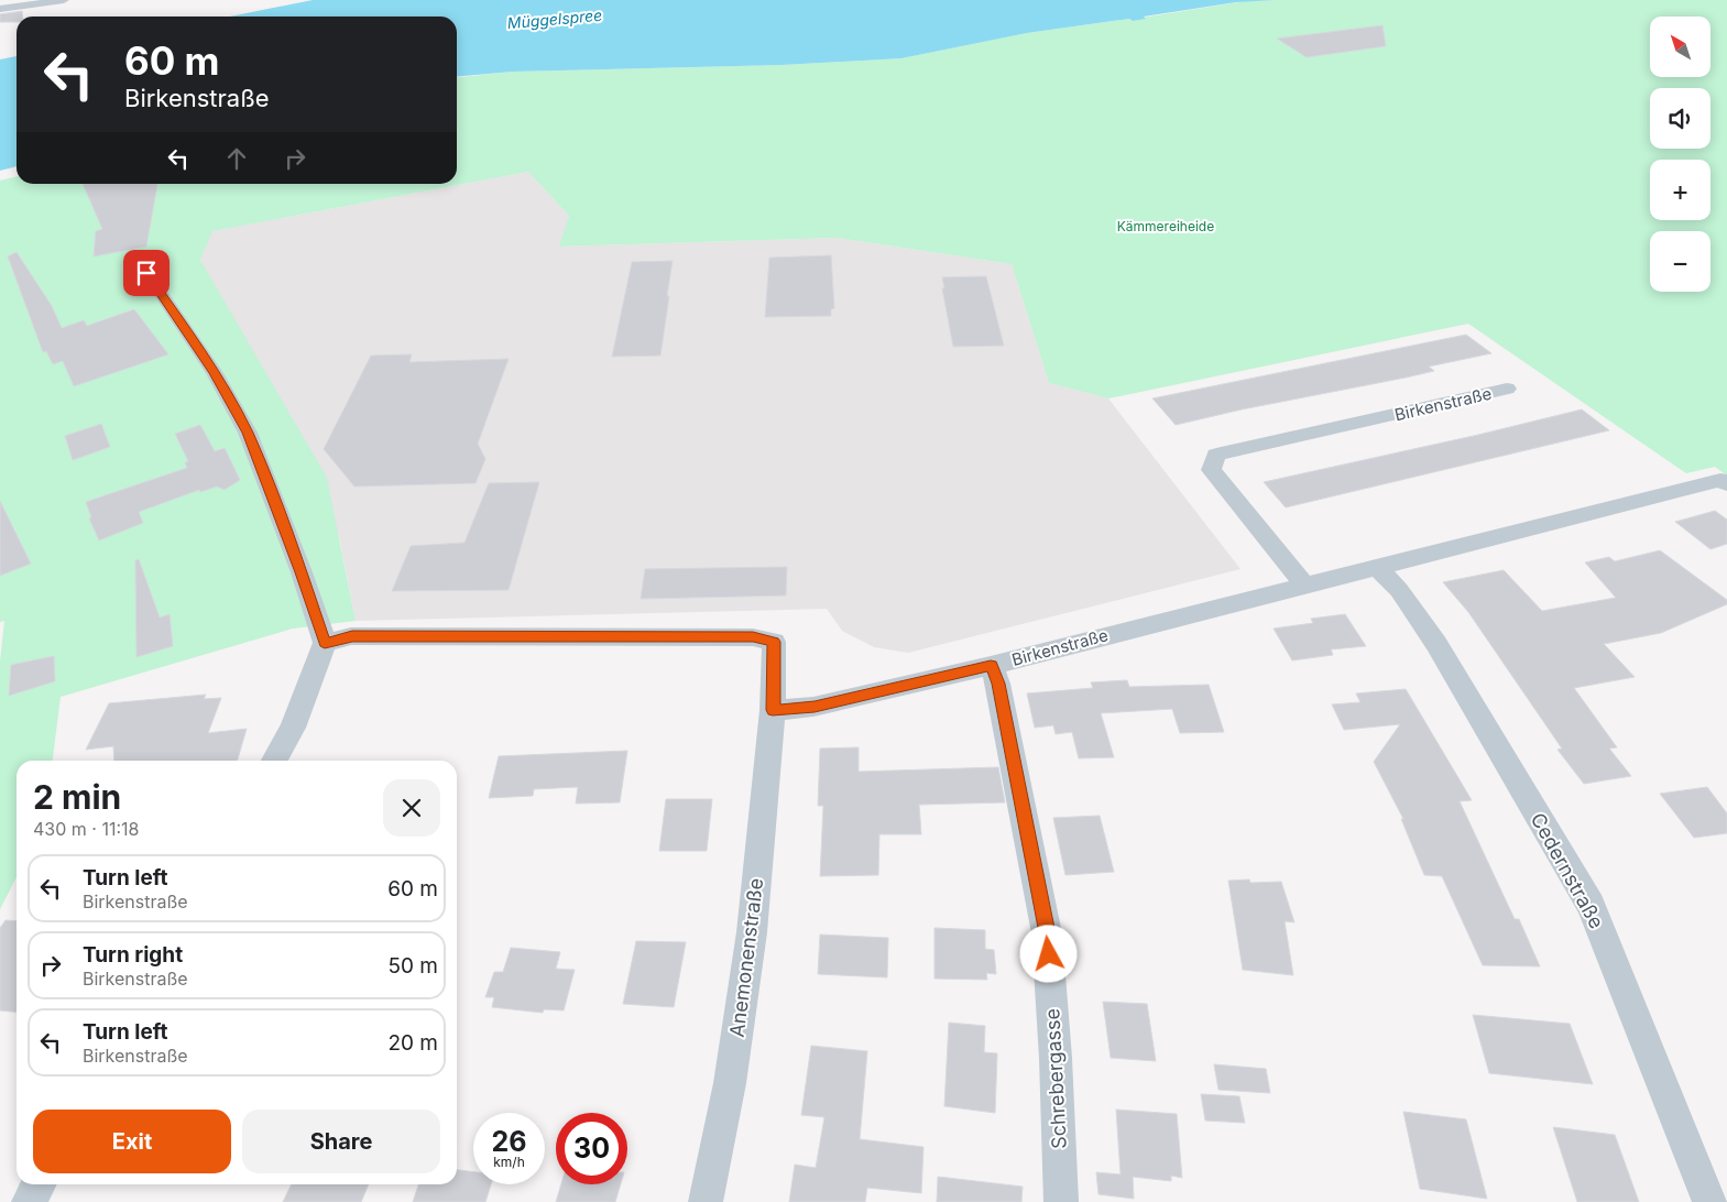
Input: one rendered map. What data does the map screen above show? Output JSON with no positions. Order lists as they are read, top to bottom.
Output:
{
  "streets": {
    "street": [
      "Birkenstraße",
      "Cedernstraße",
      "Anemonenstraße",
      "Schrebergasse"
    ]
  },
  "crossings": [
    ["Birkenstraße", "Cedernstraße"],
    ["Birkenstraße", "Anemonenstraße"],
    ["Birkenstraße", "Schrebergasse"]
  ],
  "water": ["Müggelspree"],
  "parks": ["Kämmereiheide"],
  "north": "top left",
  "page": {
    "map_buttons": ["+", "−"],
    "turn": ["60 m", "Birkenstraße"],
    "heading": ["2 min", "430 m · 11:18"],
    "list": [
      {
        "name": "Turn left",
        "note": "Birkenstraße",
        "value": "60 m"
      },
      {
        "name": "Turn right",
        "note": "Birkenstraße",
        "value": "50 m"
      },
      {
        "name": "Turn left",
        "note": "Birkenstraße",
        "value": "20 m"
      }
    ],
    "buttons": ["Exit", "Share"],
    "speed": "26 km/h",
    "limit": "30"
  }
}
